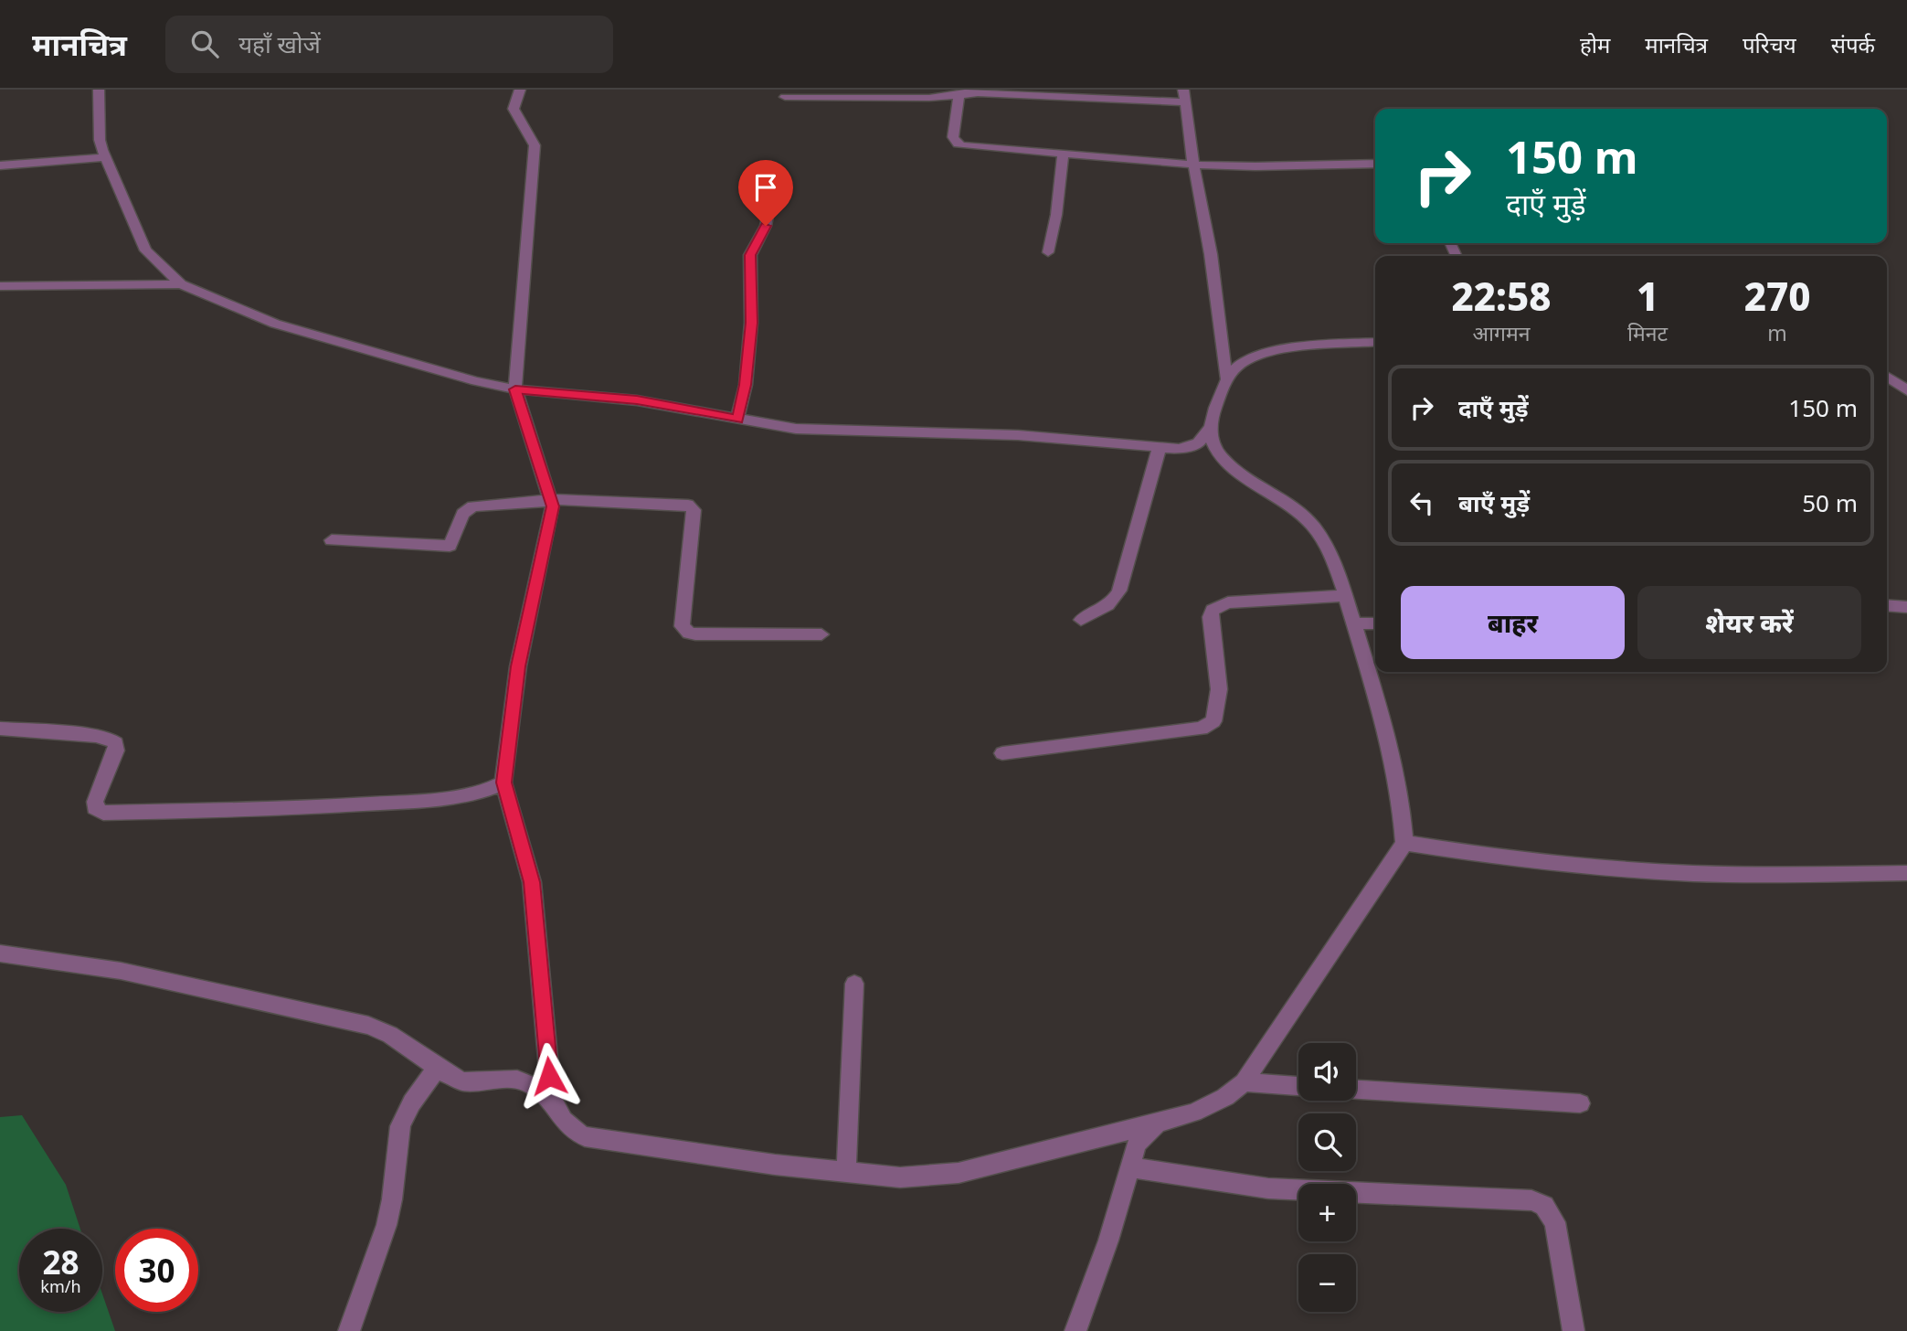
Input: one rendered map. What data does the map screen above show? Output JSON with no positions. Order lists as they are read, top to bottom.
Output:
{
  "page": {
    "header": "मानचित्र",
    "search": "यहाँ खोजें",
    "nav": [
      "होम",
      "मानचित्र",
      "परिचय",
      "संपर्क"
    ],
    "turn": ["150 m", "दाएँ मुड़ें"],
    "eta": [
      "22:58",
      "आगमन",
      "1",
      "मिनट",
      "270",
      "m"
    ],
    "list": [
      {
        "name": "दाएँ मुड़ें",
        "value": "150 m"
      },
      {
        "name": "बाएँ मुड़ें",
        "value": "50 m"
      }
    ],
    "buttons": ["बाहर", "शेयर करें"],
    "map_buttons": ["+", "−"],
    "speed": "28 km/h",
    "limit": "30"
  }
}
